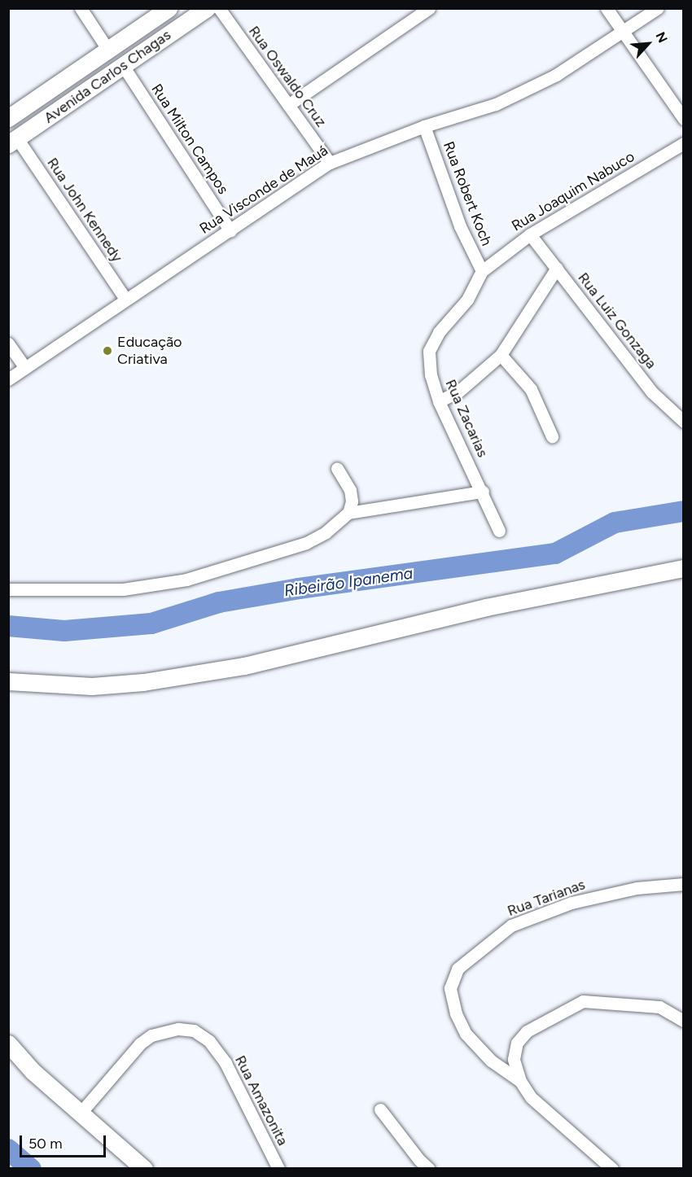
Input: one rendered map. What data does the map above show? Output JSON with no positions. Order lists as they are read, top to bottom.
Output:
{
  "streets": {
    "main road": ["Avenida Carlos Chagas"],
    "street": [
      "Rua Oswaldo Cruz",
      "Rua Milton Campos",
      "Rua Visconde de Mauá",
      "Rua Joaquim Nabuco",
      "Rua Robert Koch",
      "Rua John Kennedy",
      "Rua Luiz Gonzaga",
      "Rua Zacarias",
      "Rua Tarianas",
      "Rua Amazonita"
    ]
  },
  "crossings": [
    ["Avenida Carlos Chagas", "Rua Milton Campos"],
    ["Avenida Carlos Chagas", "Rua John Kennedy"],
    ["Rua Oswaldo Cruz", "Rua Visconde de Mauá"],
    ["Rua Milton Campos", "Rua Visconde de Mauá"],
    ["Rua Visconde de Mauá", "Rua Robert Koch"],
    ["Rua Visconde de Mauá", "Rua John Kennedy"],
    ["Rua Joaquim Nabuco", "Rua Robert Koch"],
    ["Rua Joaquim Nabuco", "Rua Luiz Gonzaga"],
    ["Rua Joaquim Nabuco", "Rua Zacarias"],
    ["Rua Robert Koch", "Rua Zacarias"]
  ],
  "water": ["Ribeirão Ipanema"],
  "places": ["Educação Criativa"],
  "scale_bar": "50 m",
  "north": "top right"
}
